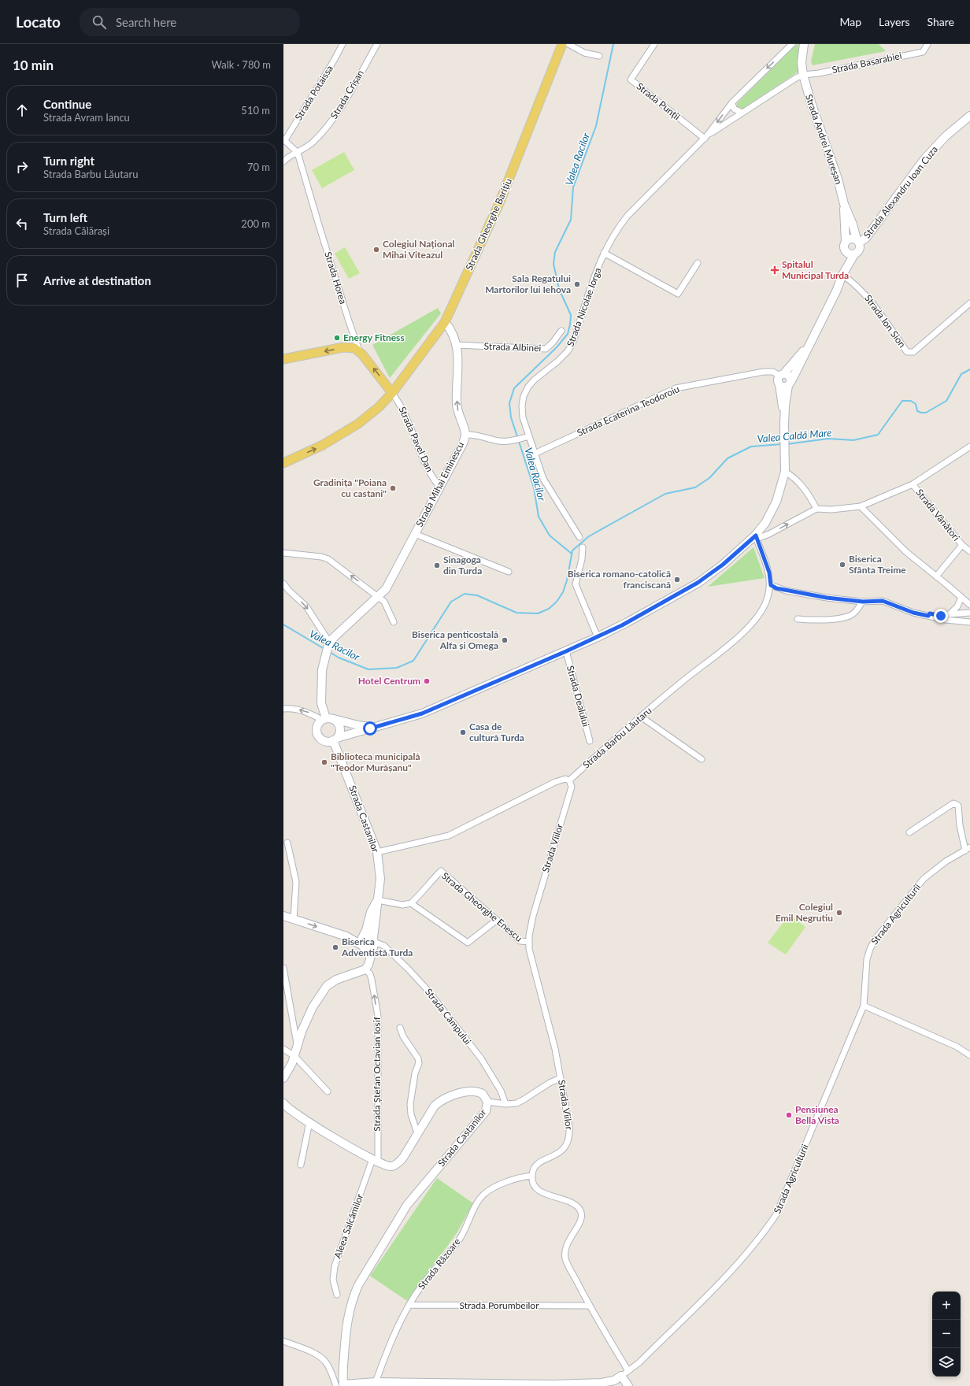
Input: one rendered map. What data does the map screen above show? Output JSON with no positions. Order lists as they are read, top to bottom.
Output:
{
  "streets": {
    "main road": ["Strada Gheorghe Barițiu", "Strada Horea"],
    "street": [
      "Strada Basarabiei",
      "Strada Potaissa",
      "Strada Crișan",
      "Strada Punții",
      "Strada Andrei Mureșan",
      "Strada Alexandru Ioan Cuza",
      "Strada Nicolae Iorga",
      "Strada Ion Sion",
      "Strada Albinei",
      "Strada Ecaterina Teodoroiu",
      "Strada Pavel Dan",
      "Strada Mihai Eminescu",
      "Strada Vânători",
      "Strada Dealului",
      "Strada Barbu Lăutaru",
      "Strada Castanilor",
      "Strada Viilor",
      "Strada Gheorghe Enescu",
      "Strada Agriculturii",
      "Strada Câmpului",
      "Strada Ștefan Octavian Iosif",
      "Aleea Salcâmilor",
      "Strada Răzoare",
      "Strada Porumbeilor"
    ]
  },
  "crossings": [
    ["Strada Basarabiei", "Strada Andrei Mureșan"],
    ["Strada Basarabiei", "Strada Nicolae Iorga"],
    ["Strada Crișan", "Strada Horea"],
    ["Strada Punții", "Strada Nicolae Iorga"],
    ["Strada Andrei Mureșan", "Strada Alexandru Ioan Cuza"],
    ["Strada Andrei Mureșan", "Strada Nicolae Iorga"],
    ["Strada Gheorghe Barițiu", "Strada Horea"],
    ["Strada Gheorghe Barițiu", "Strada Pavel Dan"],
    ["Strada Horea", "Strada Pavel Dan"],
    ["Strada Nicolae Iorga", "Strada Ecaterina Teodoroiu"],
    ["Strada Pavel Dan", "Strada Mihai Eminescu"],
    ["Strada Barbu Lăutaru", "Strada Viilor"],
    ["Strada Castanilor", "Strada Câmpului"],
    ["Strada Castanilor", "Strada Ștefan Octavian Iosif"],
    ["Strada Castanilor", "Aleea Salcâmilor"],
    ["Strada Viilor", "Strada Gheorghe Enescu"],
    ["Strada Viilor", "Strada Răzoare"],
    ["Strada Ștefan Octavian Iosif", "Aleea Salcâmilor"],
    ["Strada Răzoare", "Strada Porumbeilor"]
  ],
  "water": ["Valea Racilor", "Valea Caldă Mare"],
  "places": {
    "other": [
      "Colegiul Național Mihai Viteazul",
      "Sala Regatului Martorilor lui Iehova",
      "Energy Fitness",
      "Gradinița \"Poiana cu castani\"",
      "Biserica Sfânta Treime",
      "Sinagoga din Turda",
      "Biserica romano-catolică franciscană",
      "Biserica penticostală Alfa și Omega",
      "Hotel Centrum",
      "Casa de cultură Turda",
      "Biblioteca municipală \"Teodor Murășanu\"",
      "Colegiul Emil Negrutiu",
      "Biserica Adventistă Turda",
      "Pensiunea Bella Vista"
    ],
    "health": ["Spitalul Municipal Turda"]
  },
  "page": {
    "header": "Locato",
    "search": "Search here",
    "nav": ["Map", "Layers", "Share"],
    "heading": ["10 min", "Walk · 780 m"],
    "list": [
      ["Continue", "Strada Avram Iancu", "510 m"],
      ["Turn right", "Strada Barbu Lăutaru", "70 m"],
      ["Turn left", "Strada Călărași", "200 m"],
      "Arrive at destination"
    ],
    "map_buttons": ["+", "−"]
  }
}
